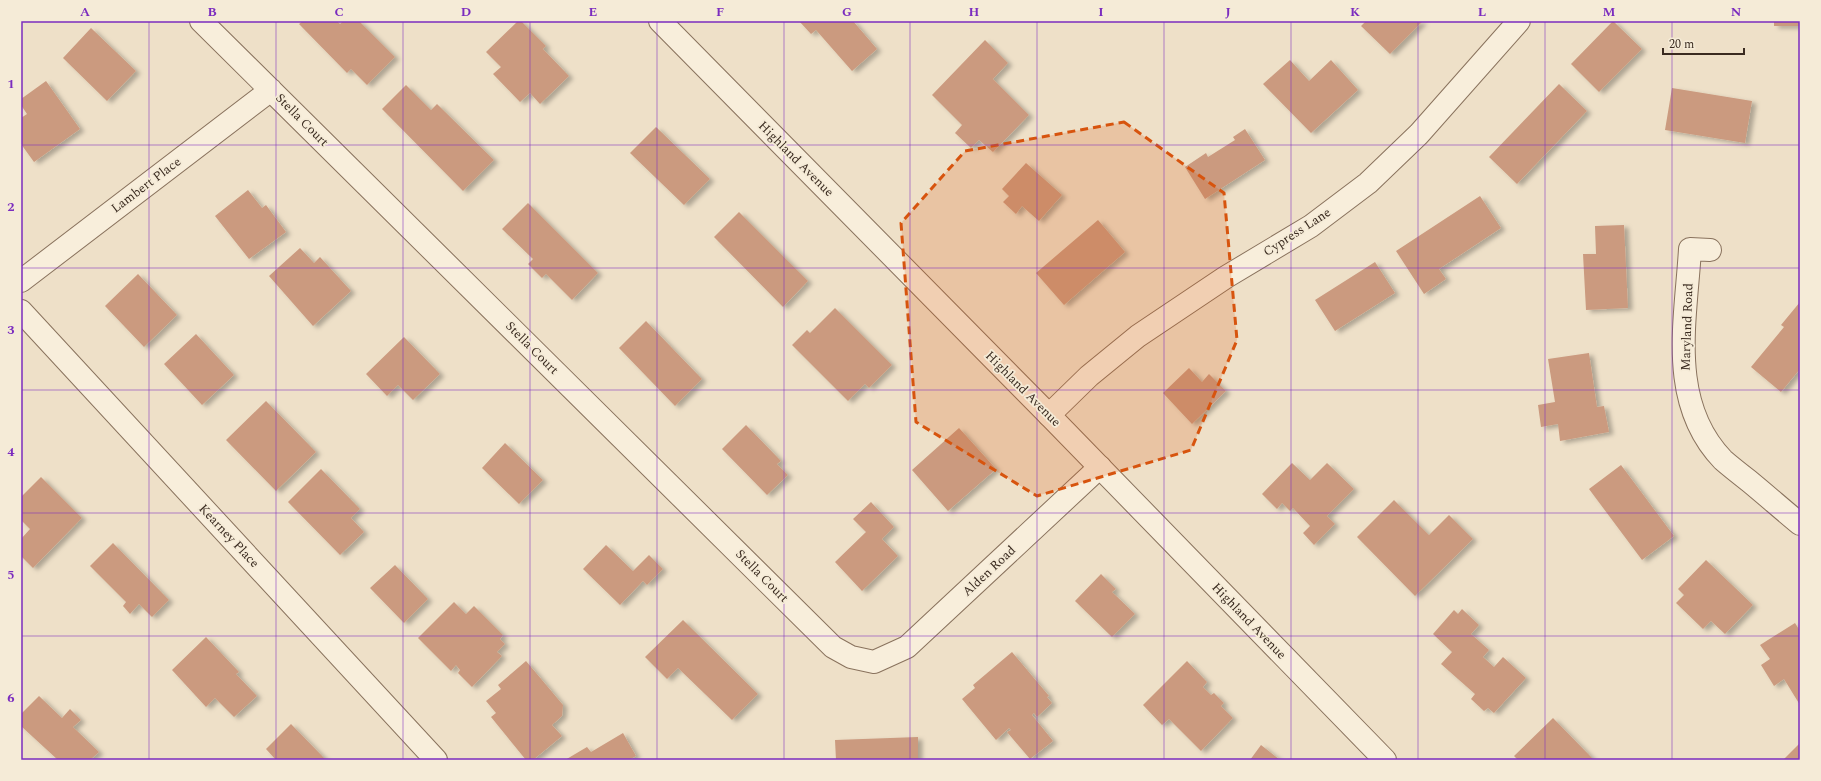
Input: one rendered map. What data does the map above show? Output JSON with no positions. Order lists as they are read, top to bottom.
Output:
{
  "streets": {
    "street": [
      "Stella Court",
      "Highland Avenue",
      "Lambert Place",
      "Cypress Lane",
      "Maryland Road",
      "Kearney Place",
      "Alden Road"
    ]
  },
  "crossings": [
    ["Stella Court", "Lambert Place"],
    ["Stella Court", "Alden Road"],
    ["Highland Avenue", "Cypress Lane"],
    ["Highland Avenue", "Alden Road"]
  ],
  "scale_bar": "20 m",
  "grid": {
    "columns": [
      "A",
      "B",
      "C",
      "D",
      "E",
      "F",
      "G",
      "H",
      "I",
      "J",
      "K",
      "L",
      "M",
      "N"
    ],
    "rows": [
      "1",
      "2",
      "3",
      "4",
      "5",
      "6"
    ]
  }
}
